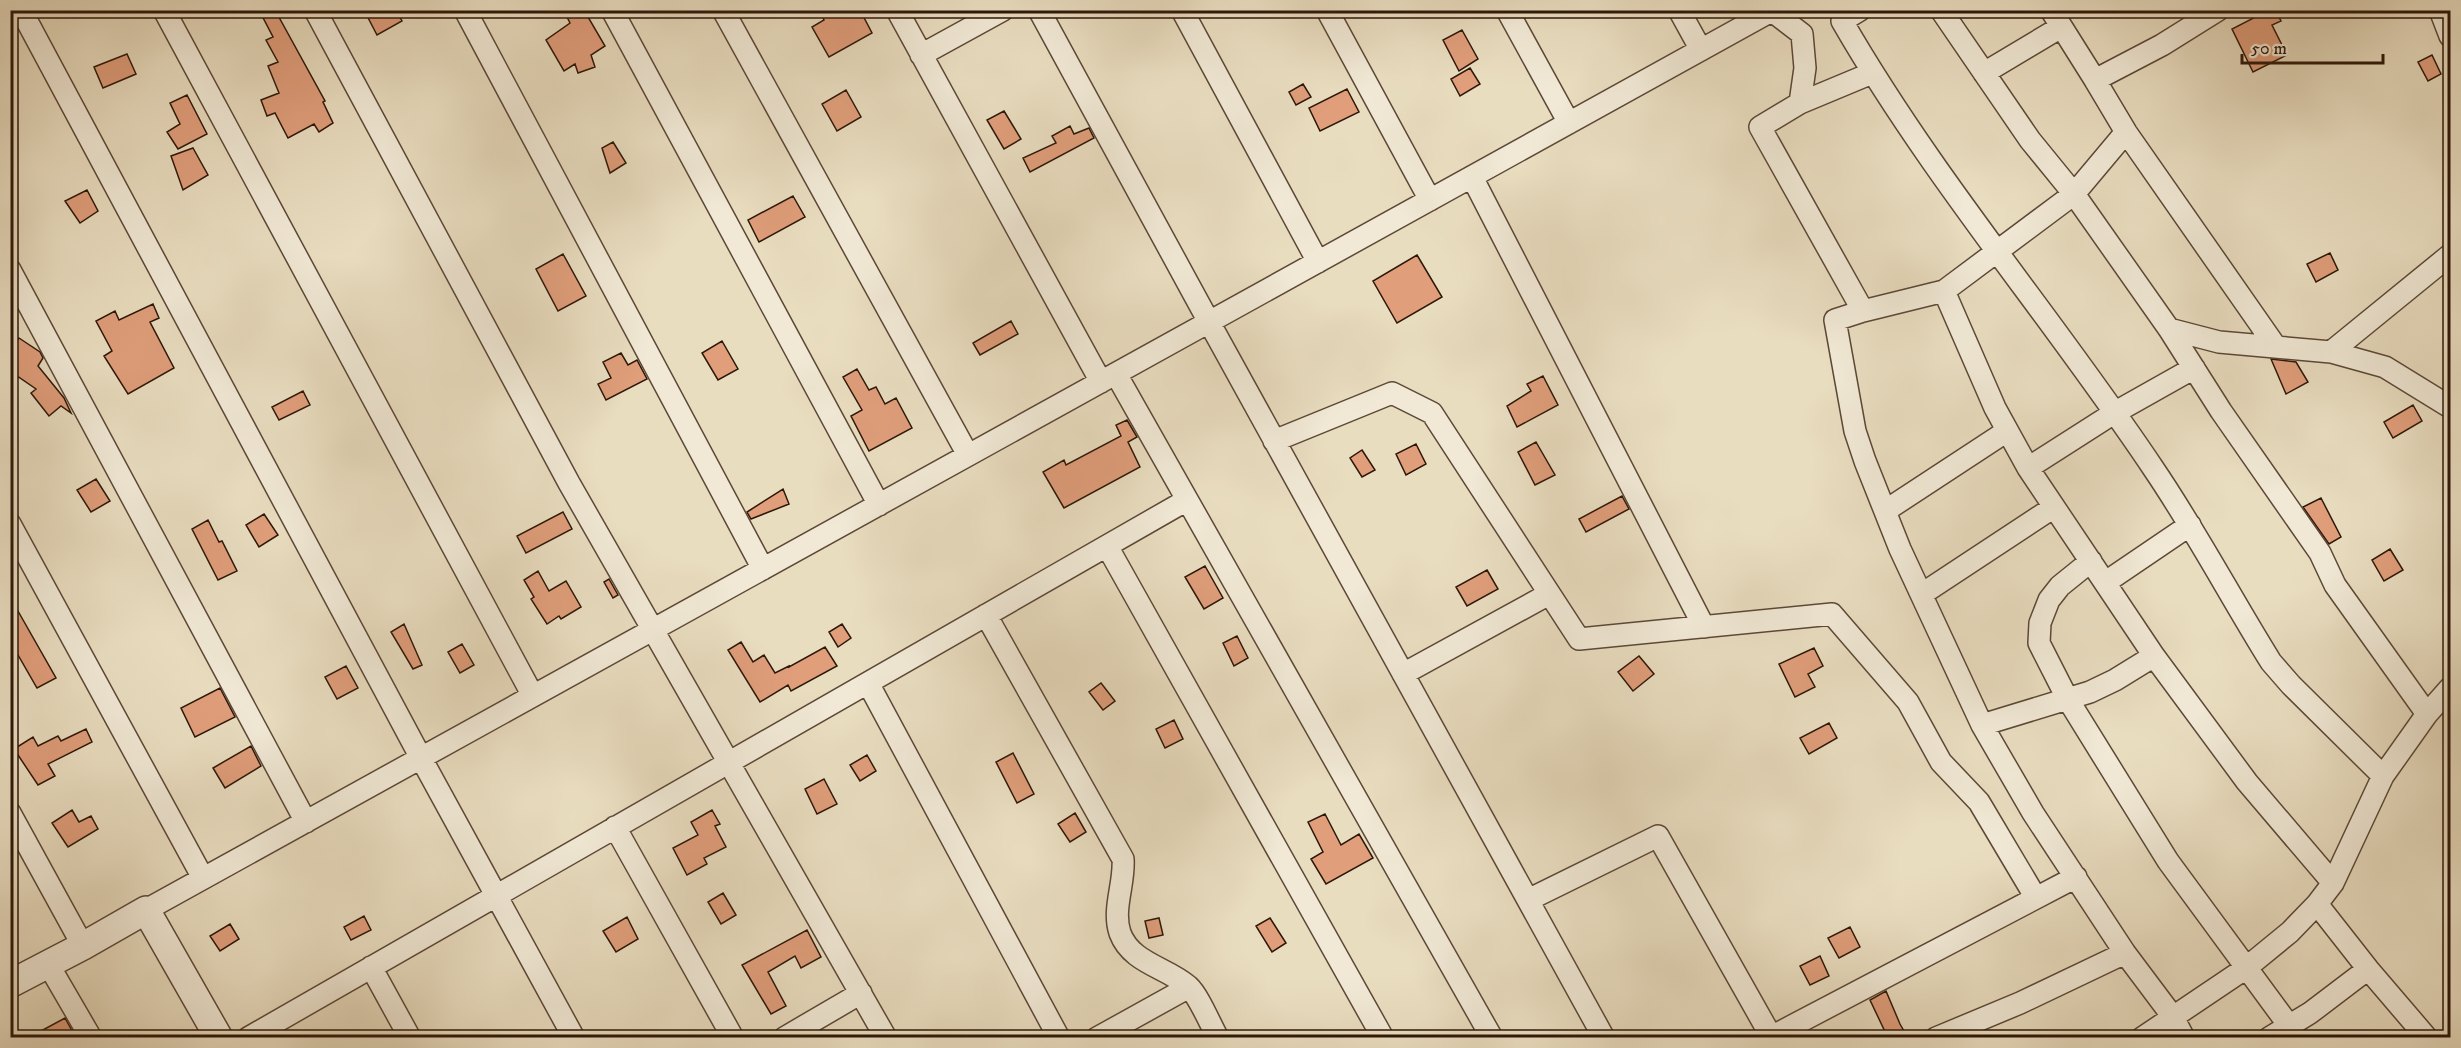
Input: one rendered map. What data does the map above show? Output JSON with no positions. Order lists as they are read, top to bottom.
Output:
{
  "scale_bar": "50 m"
}
